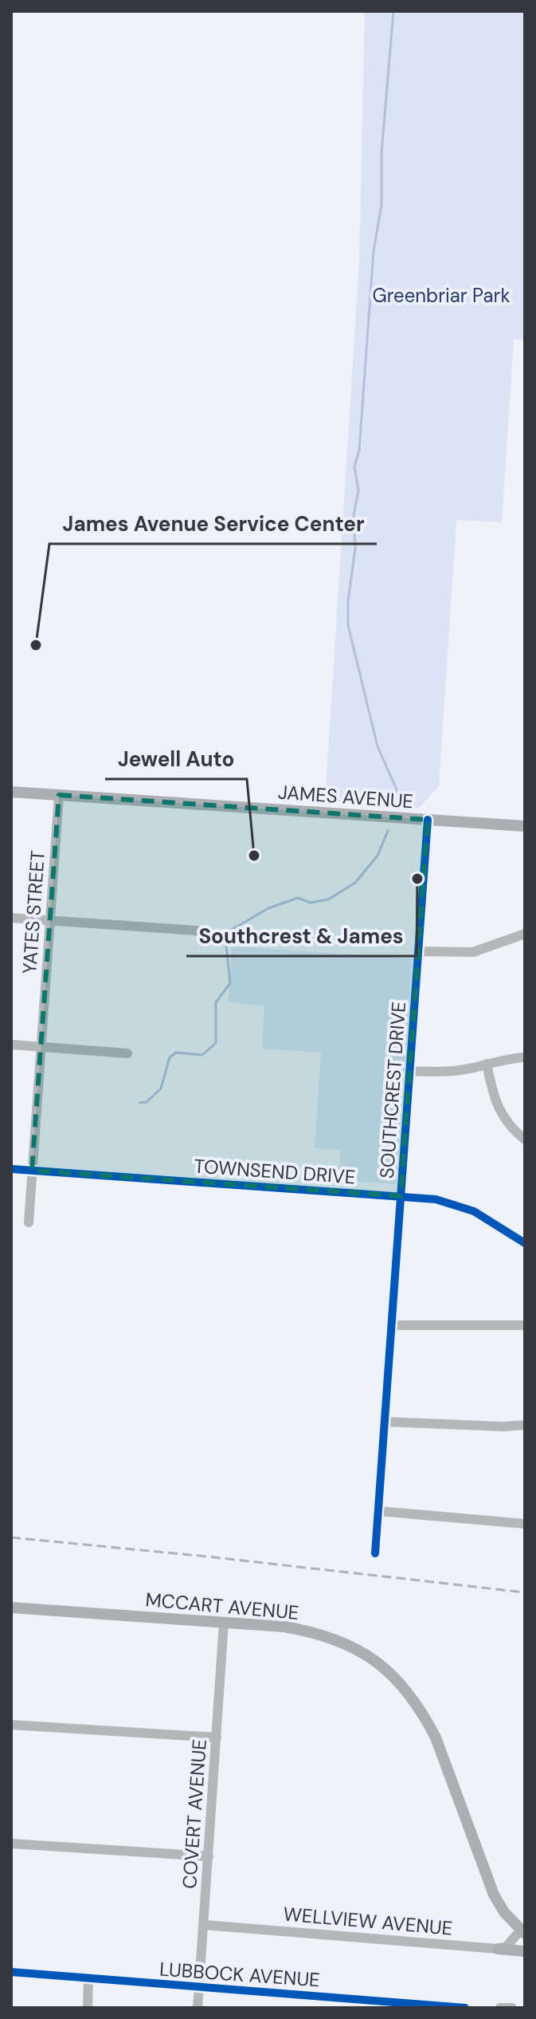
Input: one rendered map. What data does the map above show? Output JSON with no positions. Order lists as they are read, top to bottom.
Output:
{
  "streets": {
    "main road": ["JAMES AVENUE", "MCCART AVENUE"],
    "street": [
      "YATES STREET",
      "SOUTHCREST DRIVE",
      "TOWNSEND DRIVE",
      "COVERT AVENUE",
      "WELLVIEW AVENUE",
      "LUBBOCK AVENUE"
    ]
  },
  "crossings": [
    ["JAMES AVENUE", "YATES STREET"],
    ["JAMES AVENUE", "SOUTHCREST DRIVE"],
    ["YATES STREET", "TOWNSEND DRIVE"],
    ["SOUTHCREST DRIVE", "TOWNSEND DRIVE"],
    ["MCCART AVENUE", "COVERT AVENUE"],
    ["COVERT AVENUE", "WELLVIEW AVENUE"],
    ["COVERT AVENUE", "LUBBOCK AVENUE"]
  ],
  "parks": ["Greenbriar Park"],
  "places": ["James Avenue Service Center", "Jewell Auto", "Southcrest & James"]
}
